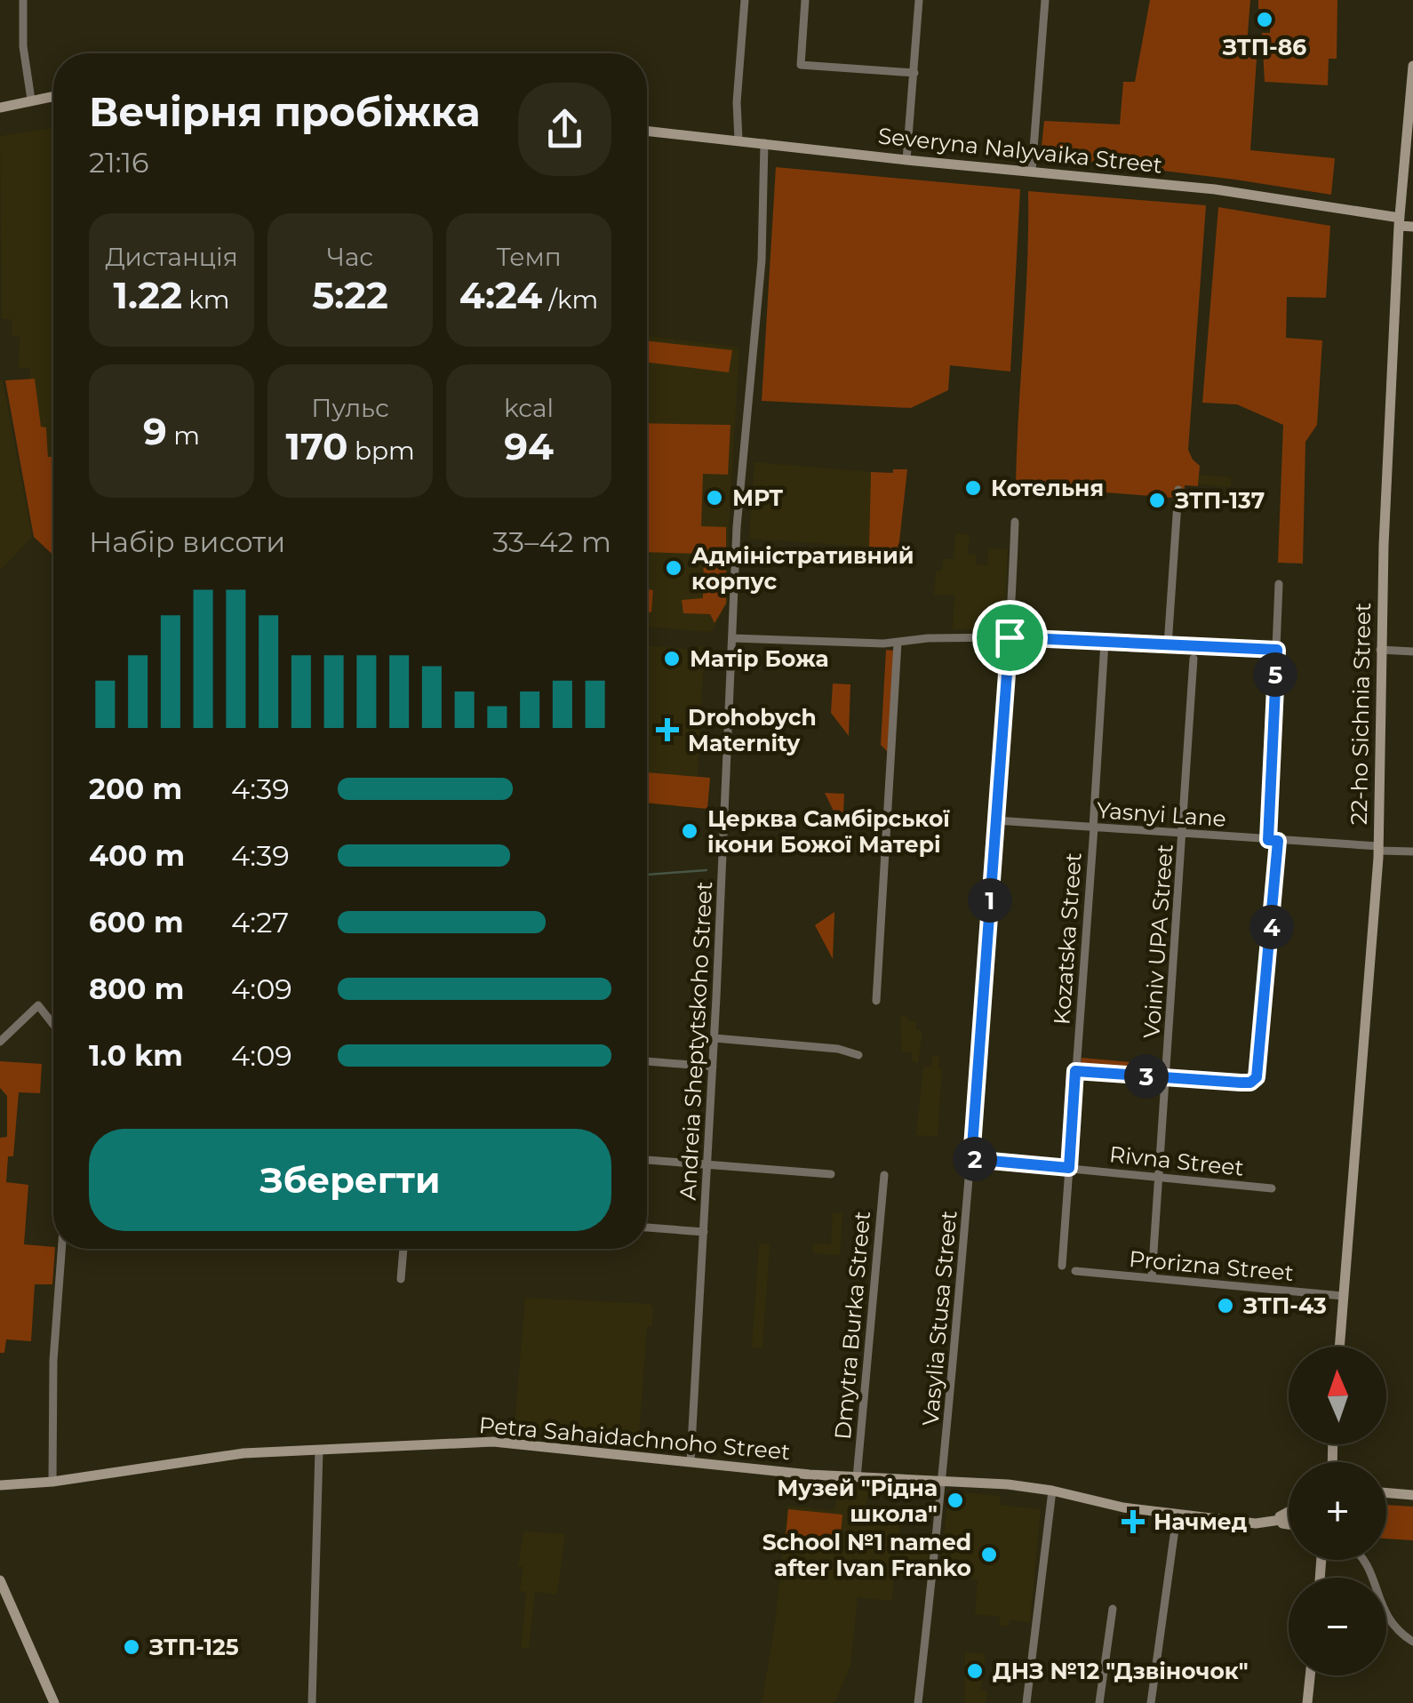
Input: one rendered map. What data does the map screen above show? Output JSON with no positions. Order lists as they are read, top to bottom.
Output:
{
  "streets": {
    "street": [
      "Severyna Nalyvaika Street",
      "22-ho Sichnia Street",
      "Yasnyi Lane",
      "Kozatska Street",
      "Voiniv UPA Street",
      "Andreia Sheptytskoho Street",
      "Rivna Street",
      "Prorizna Street",
      "Vasylia Stusa Street",
      "Dmytra Burka Street",
      "Petra Sahaidachnoho Street"
    ]
  },
  "crossings": [
    ["Severyna Nalyvaika Street", "22-ho Sichnia Street"],
    ["Severyna Nalyvaika Street", "Andreia Sheptytskoho Street"],
    ["22-ho Sichnia Street", "Yasnyi Lane"],
    ["22-ho Sichnia Street", "Prorizna Street"],
    ["Yasnyi Lane", "Kozatska Street"],
    ["Yasnyi Lane", "Voiniv UPA Street"],
    ["Yasnyi Lane", "Vasylia Stusa Street"],
    ["Kozatska Street", "Rivna Street"],
    ["Voiniv UPA Street", "Rivna Street"],
    ["Voiniv UPA Street", "Prorizna Street"],
    ["Andreia Sheptytskoho Street", "Petra Sahaidachnoho Street"],
    ["Rivna Street", "Vasylia Stusa Street"],
    ["Vasylia Stusa Street", "Petra Sahaidachnoho Street"],
    ["Dmytra Burka Street", "Petra Sahaidachnoho Street"]
  ],
  "places": {
    "other": [
      "ЗТП-86",
      "Котельня",
      "МРТ",
      "ЗТП-137",
      "Адміністративний корпус",
      "Матір Божа",
      "Церква Самбірської ікони Божої Матері",
      "ЗТП-43",
      "Музей \"Рідна школа\"",
      "School №1 named after Ivan Franko",
      "ЗТП-125",
      "ДНЗ №12 \"Дзвіночок\""
    ],
    "health": ["Drohobych Maternity", "Начмед"]
  },
  "north": "top",
  "page": {
    "heading": ["Вечірня пробіжка", "21:16"],
    "stats": [
      ["Дистанція", "1.22 km"],
      ["Час", "5:22"],
      ["Темп", "4:24 /km"],
      ["9 m"],
      ["Пульс", "170 bpm"],
      ["kcal", "94"]
    ],
    "chart": ["Набір висоти", "33–42 m"],
    "pins": [
      "5",
      "1",
      "4",
      "3",
      "2"
    ],
    "list": [
      {
        "name": "200 m",
        "note": "4:39"
      },
      {
        "name": "400 m",
        "note": "4:39"
      },
      {
        "name": "600 m",
        "note": "4:27"
      },
      {
        "name": "800 m",
        "note": "4:09"
      },
      {
        "name": "1.0 km",
        "note": "4:09"
      }
    ],
    "buttons": "Зберегти",
    "map_buttons": ["+", "−"]
  }
}
